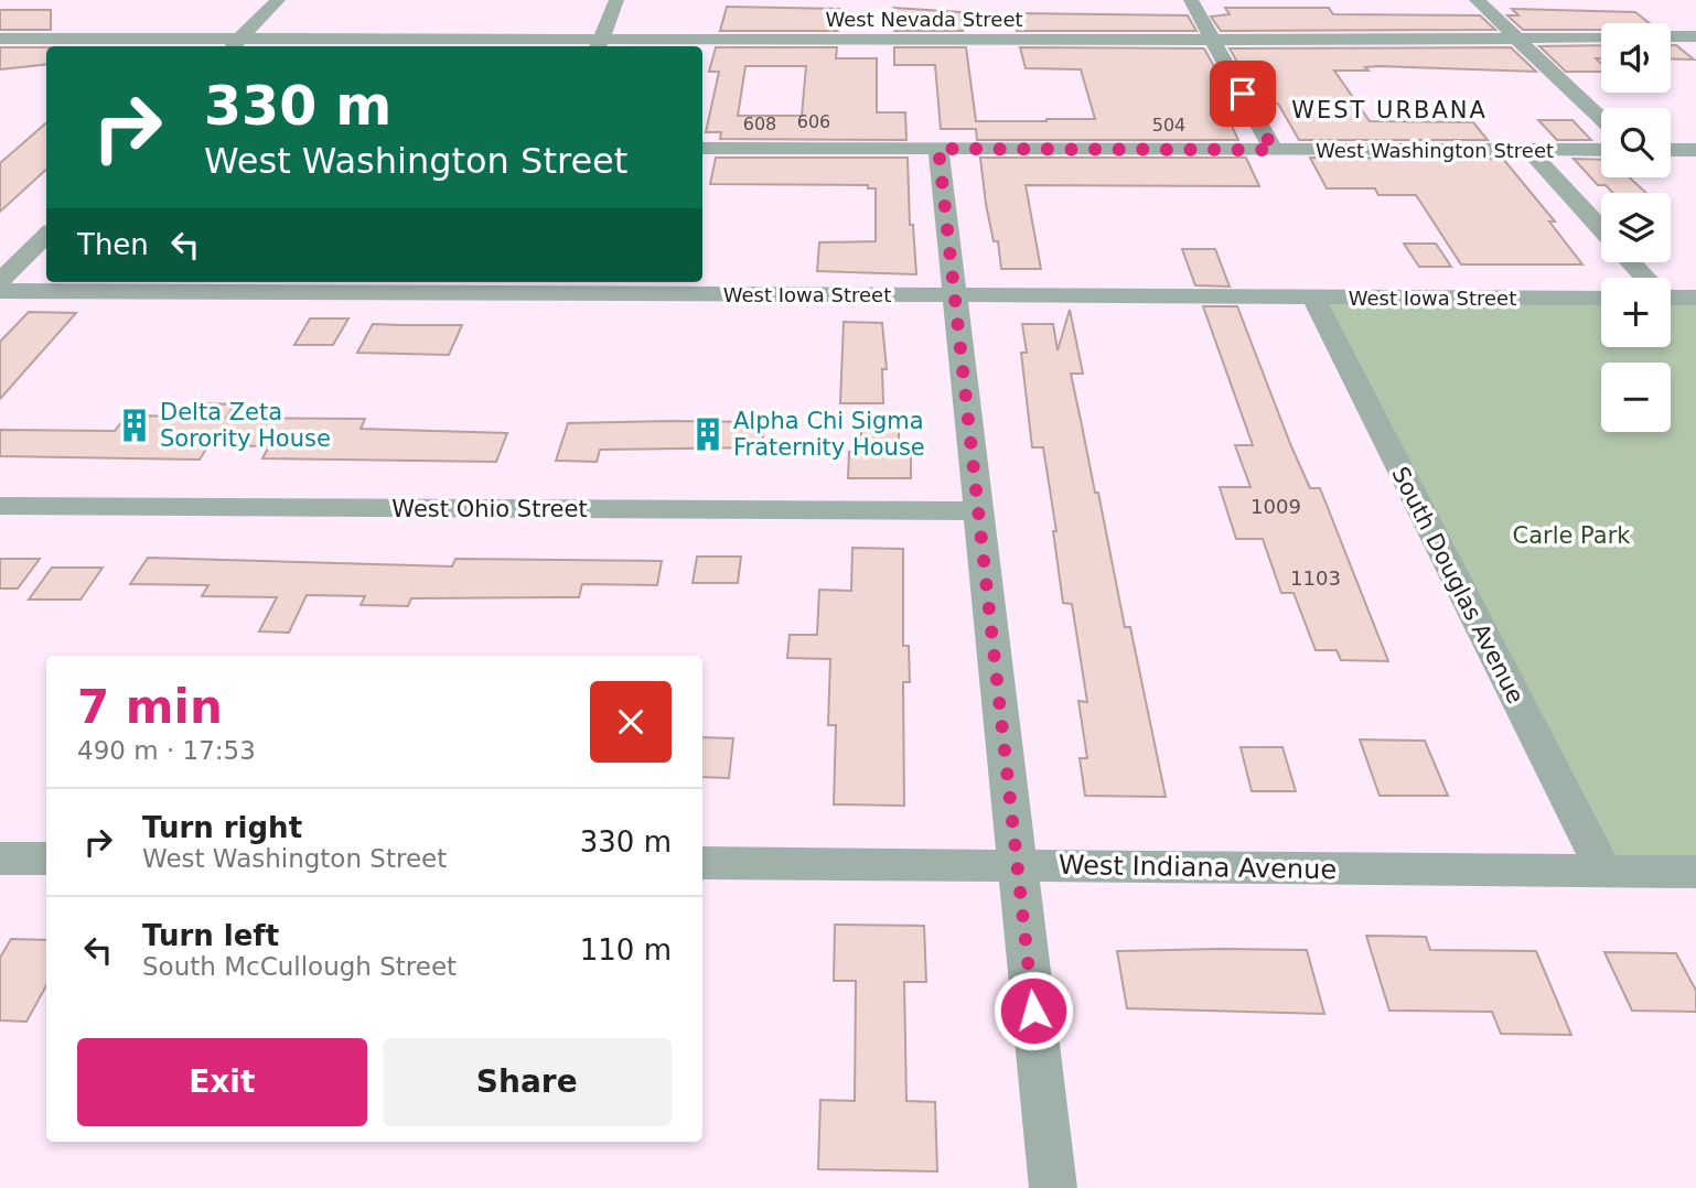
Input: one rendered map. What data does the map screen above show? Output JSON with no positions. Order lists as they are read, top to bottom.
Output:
{
  "streets": {
    "street": [
      "West Nevada Street",
      "West Washington Street",
      "West Iowa Street",
      "West Ohio Street",
      "South Douglas Avenue",
      "West Indiana Avenue"
    ]
  },
  "crossings": [
    ["West Iowa Street", "South Douglas Avenue"],
    ["South Douglas Avenue", "West Indiana Avenue"]
  ],
  "districts": ["WEST URBANA"],
  "parks": ["Carle Park"],
  "places": {
    "building": ["Delta Zeta Sorority House", "Alpha Chi Sigma Fraternity House"]
  },
  "house_numbers": [
    "606",
    "608",
    "504",
    "1009",
    "1103"
  ],
  "page": {
    "map_buttons": ["+", "−"],
    "turn": ["330 m", "West Washington Street"],
    "then": "Then",
    "heading": ["7 min", "490 m · 17:53"],
    "list": [
      {
        "name": "Turn right",
        "note": "West Washington Street",
        "value": "330 m"
      },
      {
        "name": "Turn left",
        "note": "South McCullough Street",
        "value": "110 m"
      }
    ],
    "buttons": ["Exit", "Share"]
  }
}
